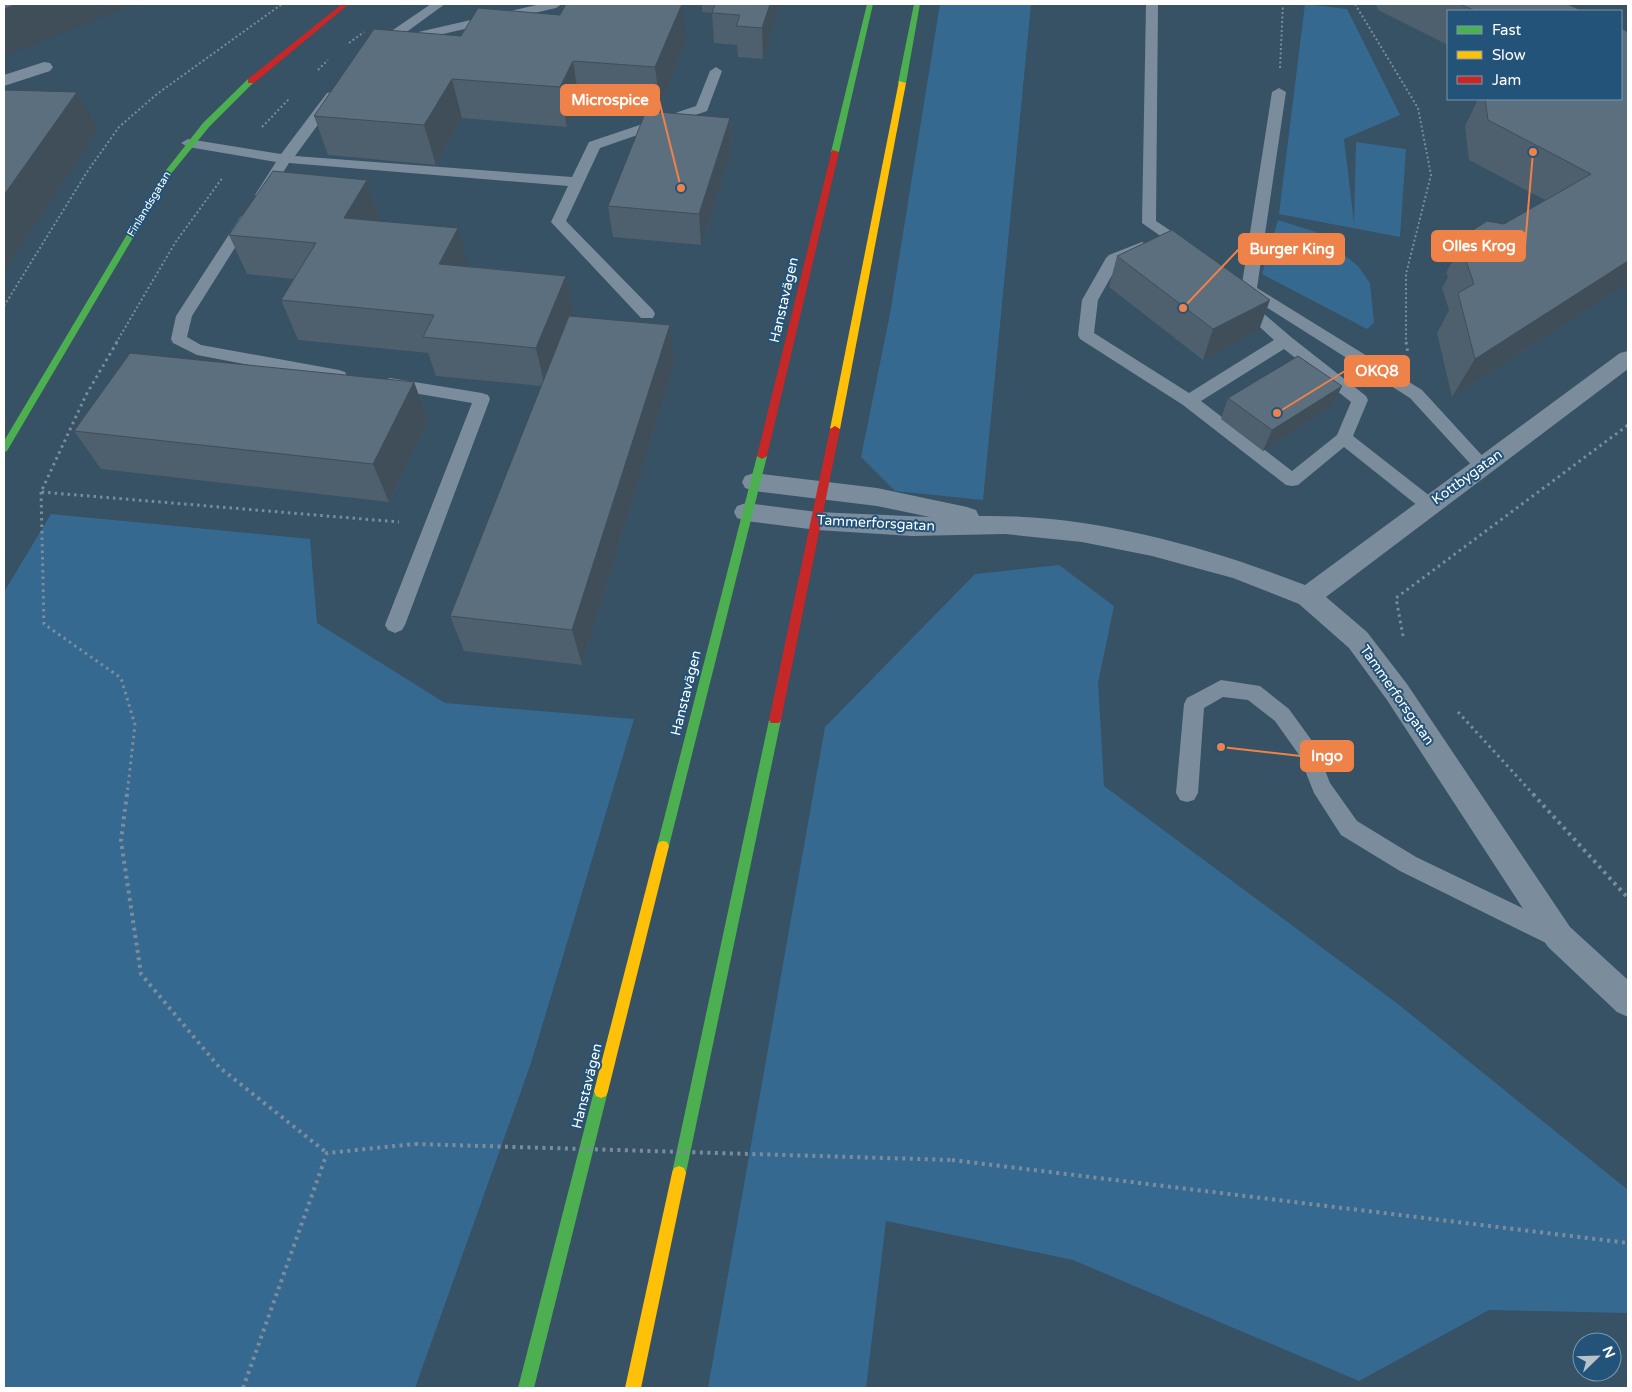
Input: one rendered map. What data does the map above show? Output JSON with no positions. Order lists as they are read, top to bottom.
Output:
{
  "streets": {
    "main road": ["Finlandsgatan", "Hanstavägen"],
    "street": ["Kottbygatan", "Tammerforsgatan"]
  },
  "crossings": [
    ["Hanstavägen", "Tammerforsgatan"],
    ["Kottbygatan", "Tammerforsgatan"]
  ],
  "places": [
    "Olles Krog",
    "Microspice",
    "Burger King",
    "OKQ8",
    "Ingo"
  ],
  "legend": ["Fast", "Slow", "Jam"],
  "north": "top right"
}
